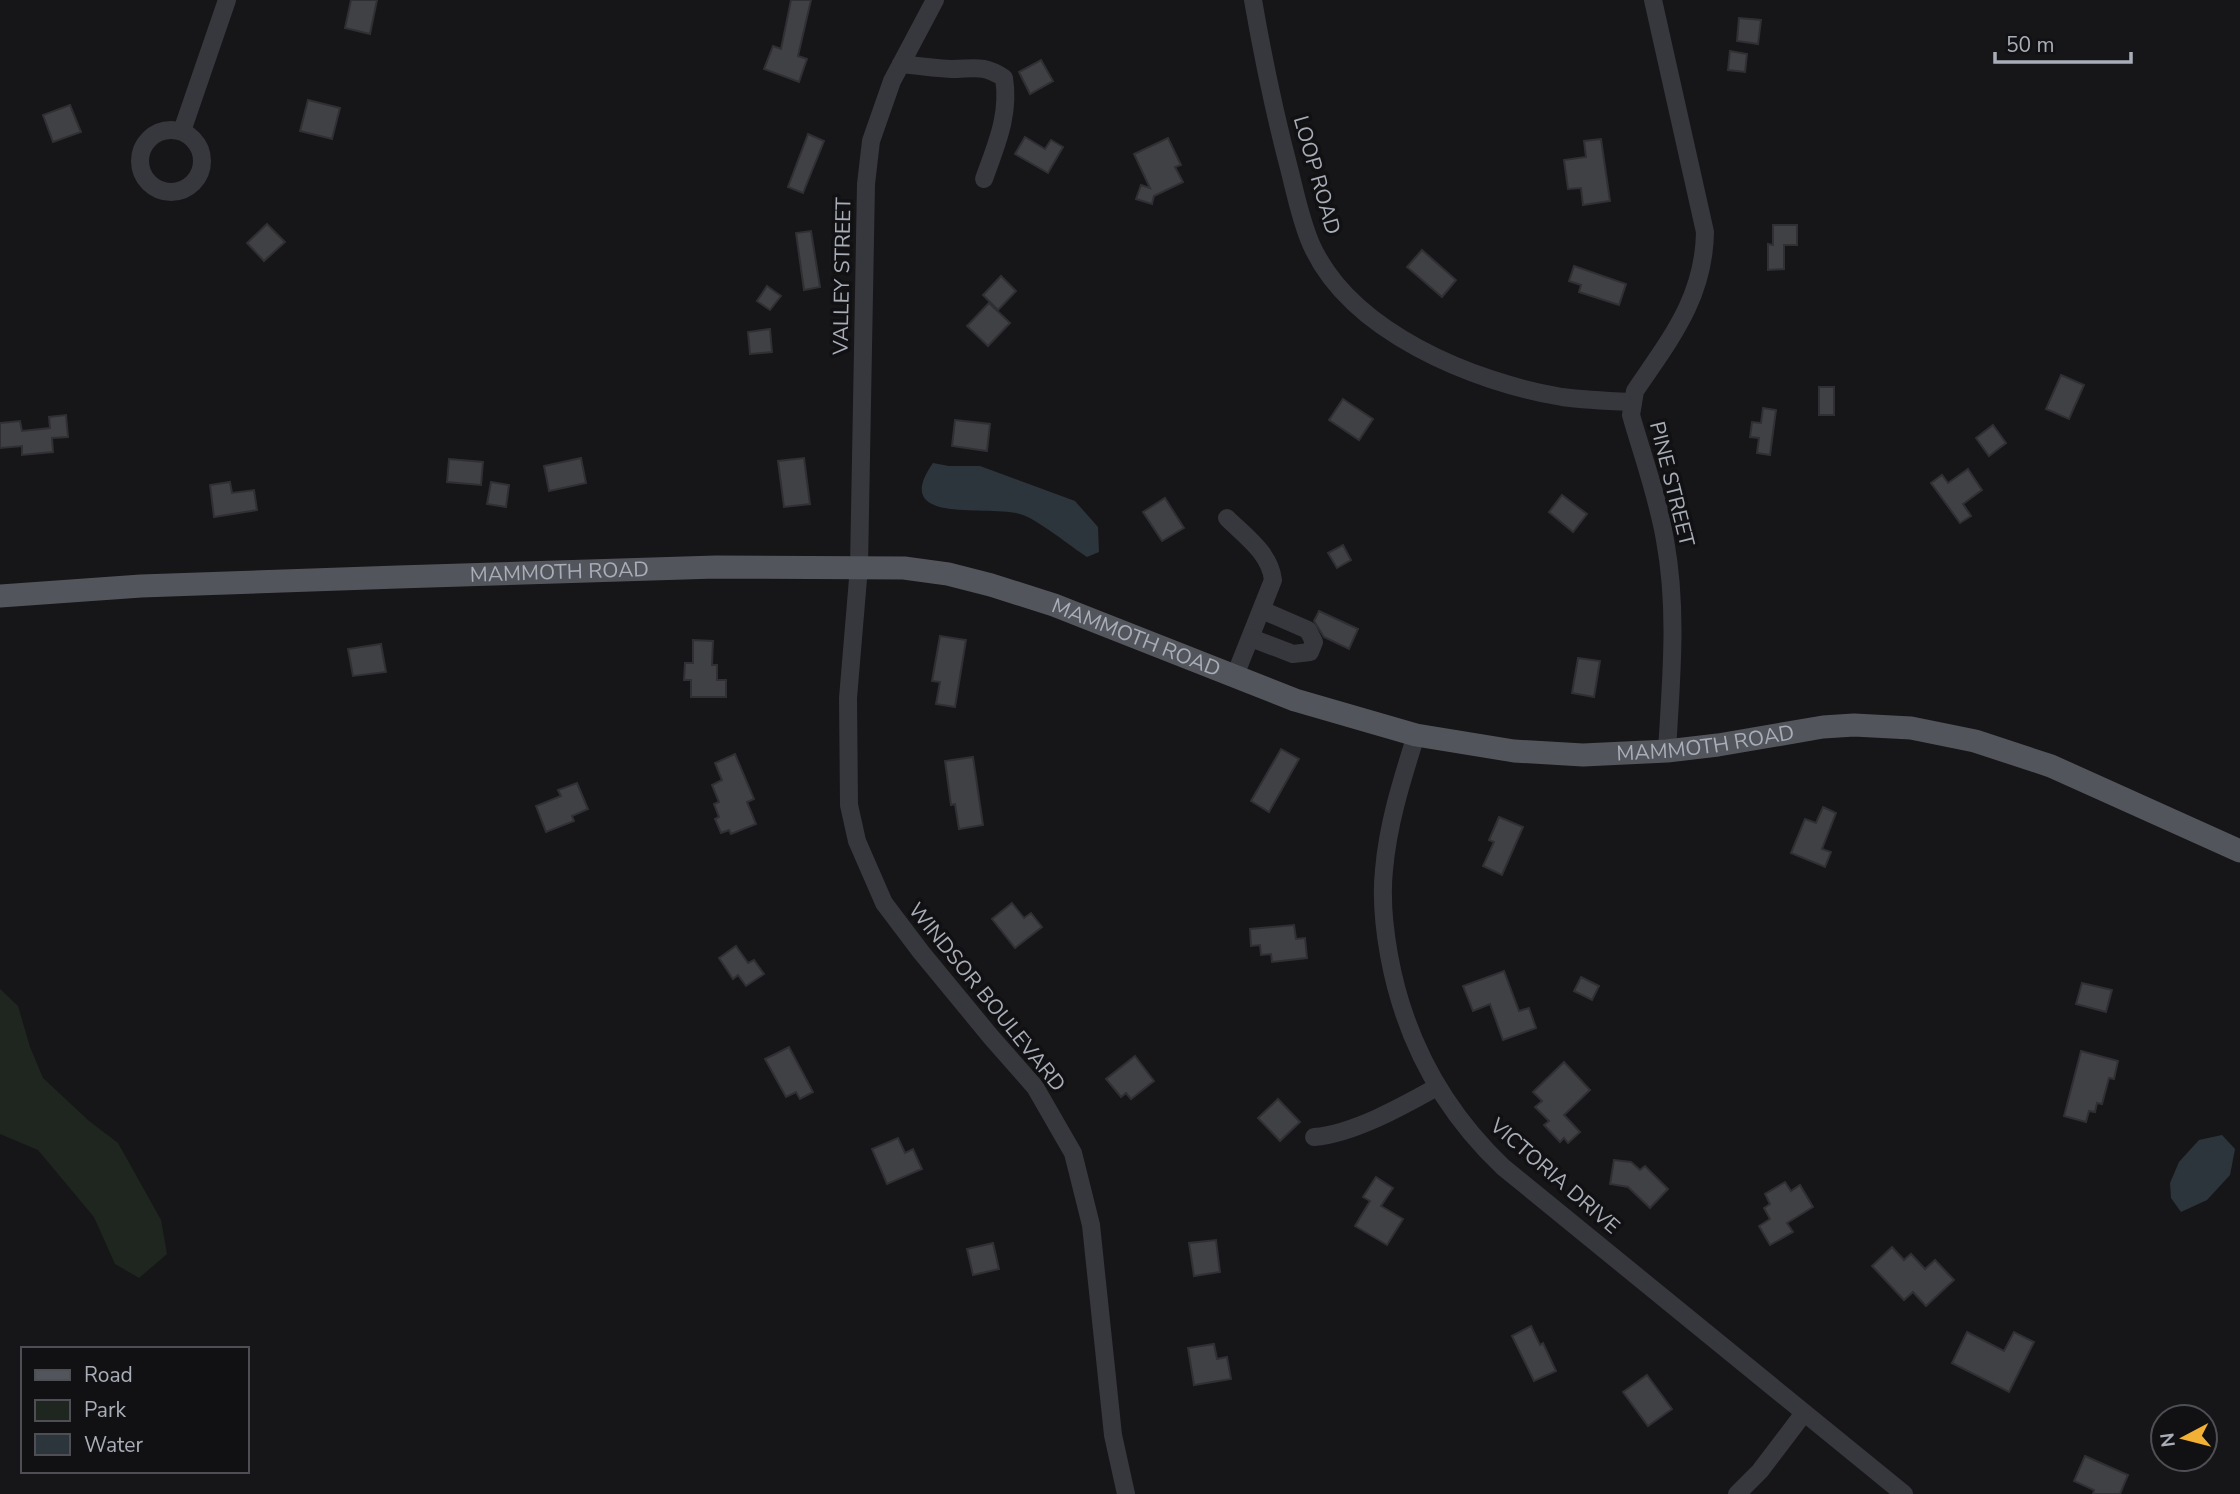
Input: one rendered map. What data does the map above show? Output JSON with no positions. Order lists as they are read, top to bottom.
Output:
{
  "streets": {
    "main road": ["MAMMOTH ROAD"],
    "street": [
      "LOOP ROAD",
      "VALLEY STREET",
      "PINE STREET",
      "WINDSOR BOULEVARD",
      "VICTORIA DRIVE"
    ]
  },
  "crossings": [
    ["LOOP ROAD", "PINE STREET"],
    ["VALLEY STREET", "MAMMOTH ROAD"],
    ["VALLEY STREET", "WINDSOR BOULEVARD"],
    ["PINE STREET", "MAMMOTH ROAD"],
    ["MAMMOTH ROAD", "WINDSOR BOULEVARD"],
    ["MAMMOTH ROAD", "VICTORIA DRIVE"]
  ],
  "legend": ["Road", "Park", "Water"],
  "scale_bar": "50 m",
  "north": "left"
}
